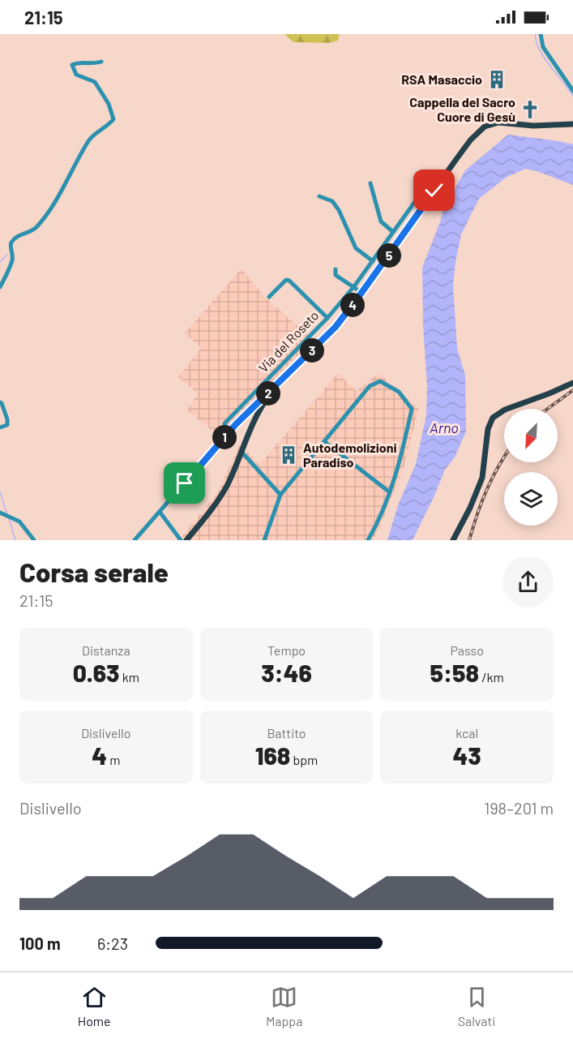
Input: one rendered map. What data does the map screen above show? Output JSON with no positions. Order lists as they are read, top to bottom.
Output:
{
  "streets": {
    "street": ["Via del Roseto"]
  },
  "water": ["Arno"],
  "places": {
    "building": ["RSA Masaccio", "Autodemolizioni Paradiso"],
    "church": ["Cappella del Sacro Cuore di Gesù"]
  },
  "north": "bottom left",
  "page": {
    "status": "21:15",
    "pins": [
      "5",
      "4",
      "3",
      "2",
      "1"
    ],
    "heading": ["Corsa serale", "21:15"],
    "stats": [
      ["Distanza", "0.63 km"],
      ["Tempo", "3:46"],
      ["Passo", "5:58 /km"],
      ["Dislivello", "4 m"],
      ["Battito", "168 bpm"],
      ["kcal", "43"]
    ],
    "chart": ["Dislivello", "198–201 m"],
    "list": [
      {
        "name": "100 m",
        "note": "6:23"
      }
    ],
    "tabs": ["Home", "Mappa", "Salvati"]
  }
}
